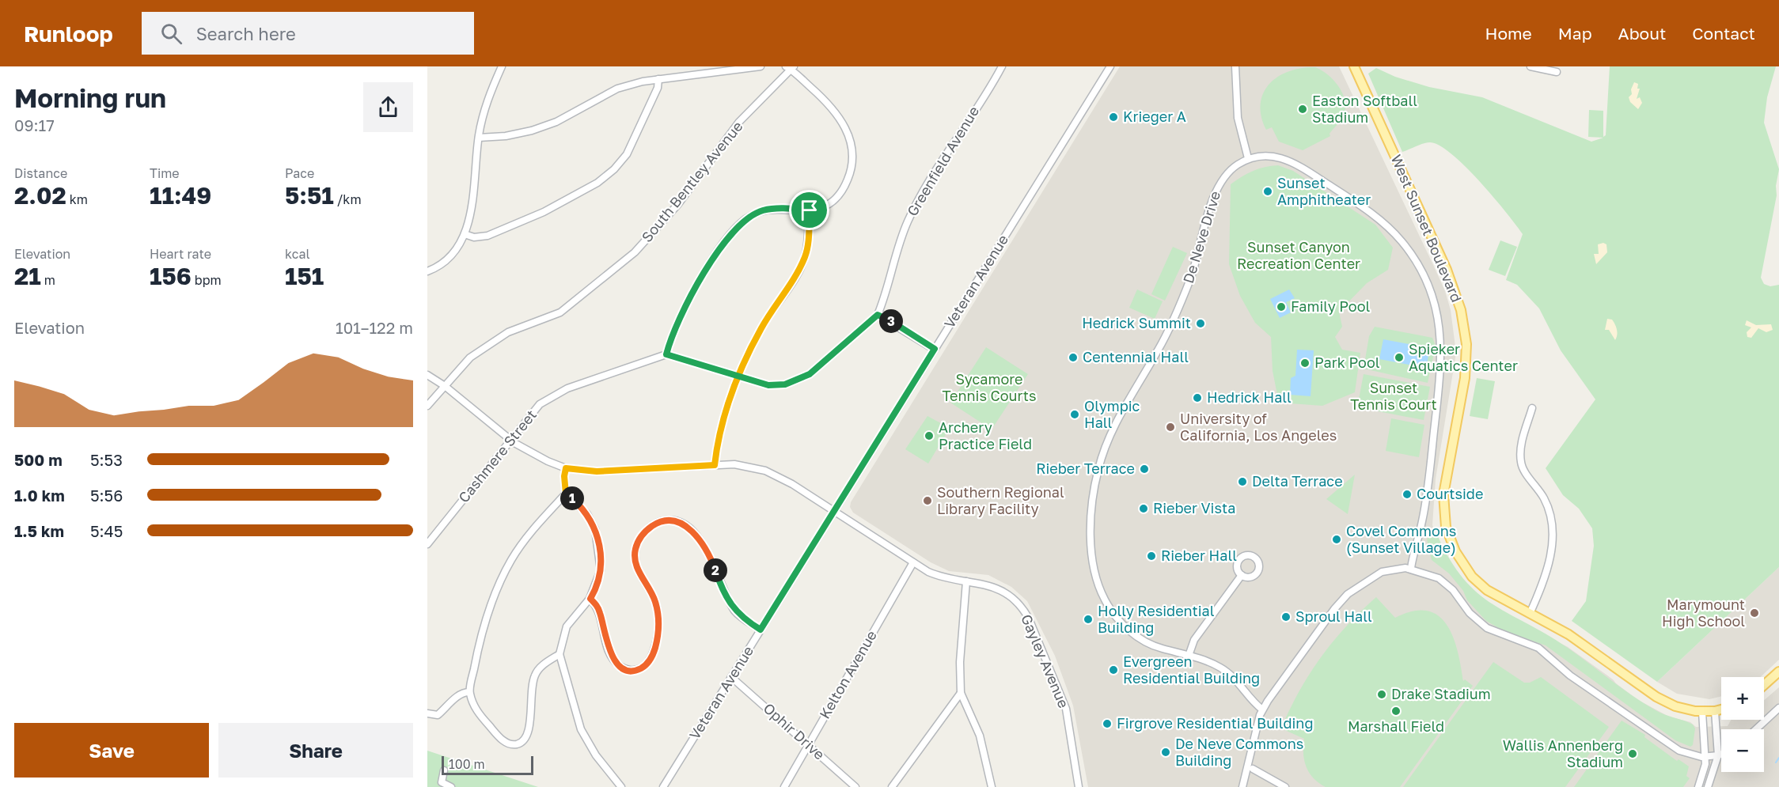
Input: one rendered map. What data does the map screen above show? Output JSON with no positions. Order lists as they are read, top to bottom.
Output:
{
  "streets": {
    "main road": ["West Sunset Boulevard"],
    "street": [
      "Greenfield Avenue",
      "South Bentley Avenue",
      "De Neve Drive",
      "Veteran Avenue",
      "Cashmere Street",
      "Gayley Avenue",
      "Kelton Avenue",
      "Ophir Drive"
    ]
  },
  "crossings": [
    ["South Bentley Avenue", "Gayley Avenue"],
    ["Veteran Avenue", "Gayley Avenue"],
    ["Veteran Avenue", "Ophir Drive"],
    ["Cashmere Street", "Gayley Avenue"],
    ["Gayley Avenue", "Kelton Avenue"],
    ["Kelton Avenue", "Ophir Drive"]
  ],
  "parks": ["Sunset Canyon Recreation Center", "Sycamore Tennis Courts", "Sunset Tennis Court"],
  "places": [
    "Easton Softball Stadium",
    "Krieger A",
    "Sunset Amphitheater",
    "Family Pool",
    "Hedrick Summit",
    "Centennial Hall",
    "Spieker Aquatics Center",
    "Park Pool",
    "Hedrick Hall",
    "Olympic Hall",
    "University of California, Los Angeles",
    "Archery Practice Field",
    "Rieber Terrace",
    "Delta Terrace",
    "Courtside",
    "Southern Regional Library Facility",
    "Rieber Vista",
    "Covel Commons (Sunset Village)",
    "Rieber Hall",
    "Marymount High School",
    "Sproul Hall",
    "Holly Residential Building",
    "Evergreen Residential Building",
    "Drake Stadium",
    "Marshall Field",
    "Firgrove Residential Building",
    "De Neve Commons Building",
    "Wallis Annenberg Stadium"
  ],
  "scale_bar": "100 m",
  "page": {
    "header": "Runloop",
    "search": "Search here",
    "nav": [
      "Home",
      "Map",
      "About",
      "Contact"
    ],
    "heading": ["Morning run", "09:17"],
    "stats": [
      ["Distance", "2.02 km"],
      ["Time", "11:49"],
      ["Pace", "5:51 /km"],
      ["Elevation", "21 m"],
      ["Heart rate", "156 bpm"],
      ["kcal", "151"]
    ],
    "chart": ["Elevation", "101–122 m"],
    "pins": ["3", "1", "2"],
    "list": [
      {
        "name": "500 m",
        "note": "5:53"
      },
      {
        "name": "1.0 km",
        "note": "5:56"
      },
      {
        "name": "1.5 km",
        "note": "5:45"
      }
    ],
    "map_buttons": ["+", "−"],
    "buttons": ["Save", "Share"],
    "scale": "100 m"
  }
}
